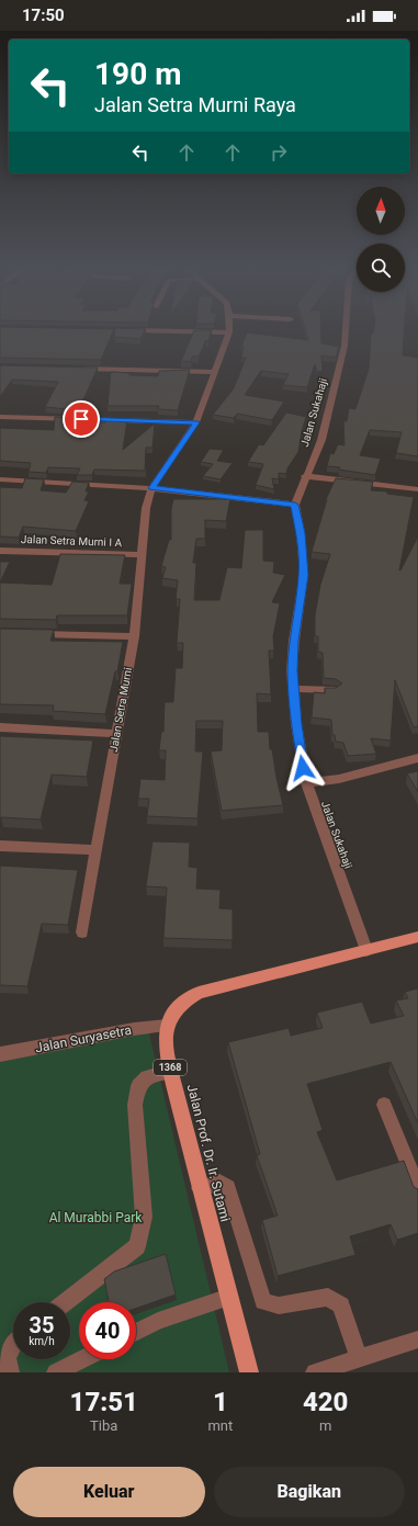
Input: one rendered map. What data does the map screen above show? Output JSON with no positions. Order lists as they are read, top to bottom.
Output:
{
  "streets": {
    "main road": ["1368", "Jalan Prof. Dr. Ir. Sutami"],
    "street": [
      "Jalan Sukahaji",
      "Jalan Setra Murni I A",
      "Jalan Setra Murni",
      "Jalan Suryasetra"
    ]
  },
  "crossings": [
    ["Jalan Setra Murni I A", "Jalan Setra Murni"],
    ["Jalan Suryasetra", "Jalan Prof. Dr. Ir. Sutami"]
  ],
  "parks": ["Al Murabbi Park"],
  "north": "top",
  "page": {
    "status": "17:50",
    "turn": ["190 m", "Jalan Setra Murni Raya"],
    "speed": "35 km/h",
    "limit": "40",
    "eta": [
      "17:51",
      "Tiba",
      "1",
      "mnt",
      "420",
      "m"
    ],
    "buttons": ["Keluar", "Bagikan"]
  }
}
